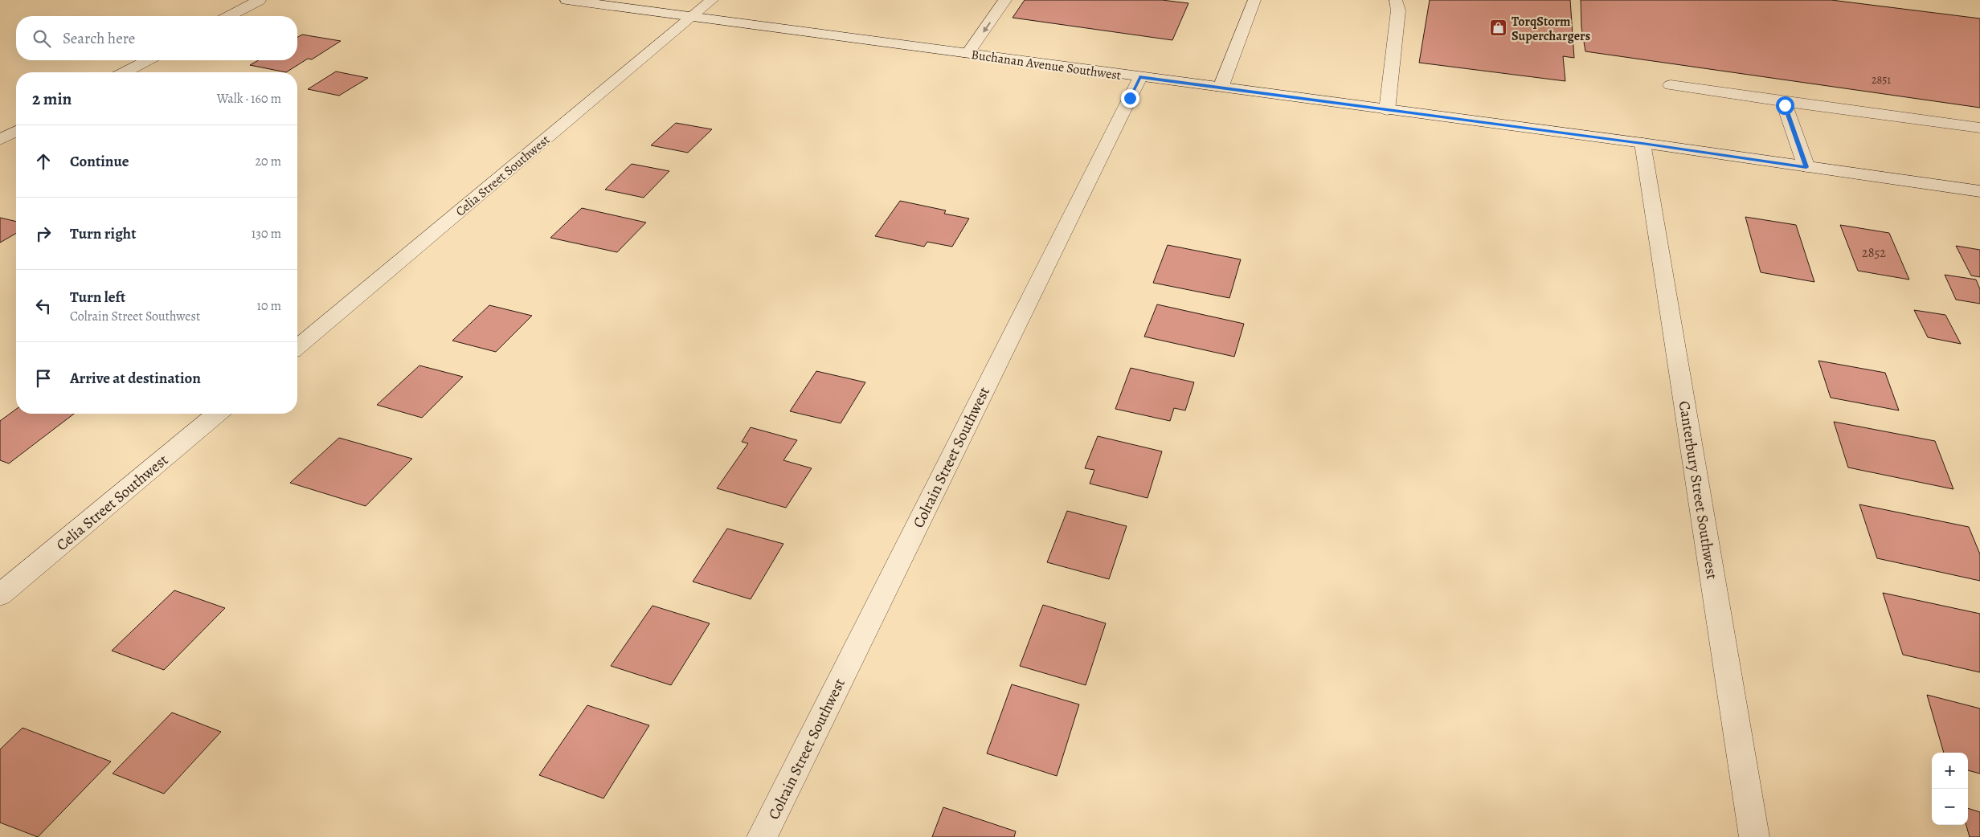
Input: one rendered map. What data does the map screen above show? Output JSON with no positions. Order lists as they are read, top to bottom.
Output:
{
  "streets": {
    "street": [
      "Buchanan Avenue Southwest",
      "Celia Street Southwest",
      "Colrain Street Southwest",
      "Canterbury Street Southwest"
    ]
  },
  "crossings": [
    ["Buchanan Avenue Southwest", "Celia Street Southwest"],
    ["Buchanan Avenue Southwest", "Colrain Street Southwest"],
    ["Buchanan Avenue Southwest", "Canterbury Street Southwest"]
  ],
  "places": {
    "shop": ["TorqStorm Superchargers"]
  },
  "house_numbers": ["2851", "2852"],
  "page": {
    "search": "Search here",
    "heading": ["2 min", "Walk · 160 m"],
    "list": [
      ["Continue", "20 m"],
      ["Turn right", "130 m"],
      ["Turn left", "Colrain Street Southwest", "10 m"],
      "Arrive at destination"
    ],
    "map_buttons": ["+", "−"]
  }
}
